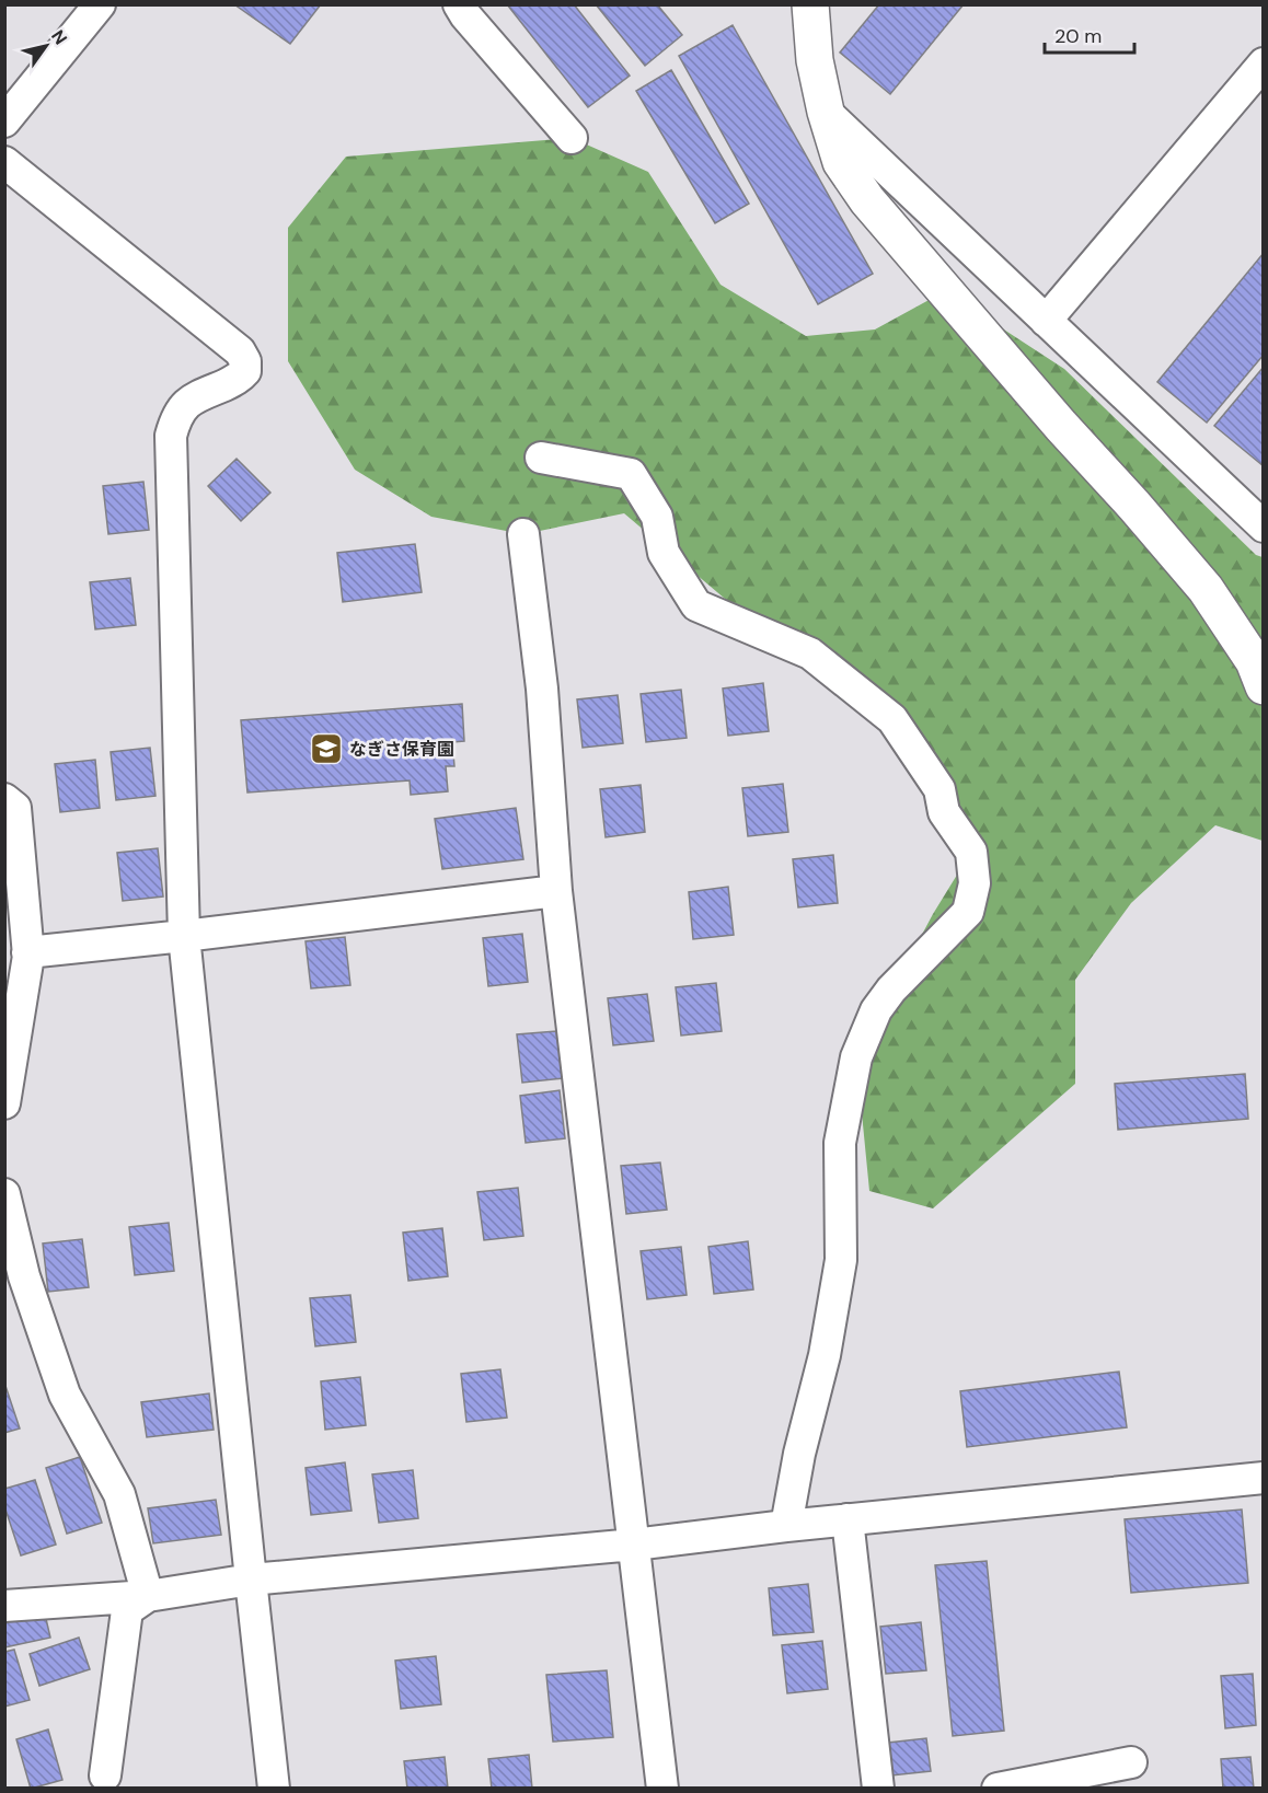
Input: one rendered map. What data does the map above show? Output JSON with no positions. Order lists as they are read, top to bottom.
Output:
{
  "places": {
    "school or university": ["なぎさ保育園"]
  },
  "scale_bar": "20 m",
  "north": "top right"
}
